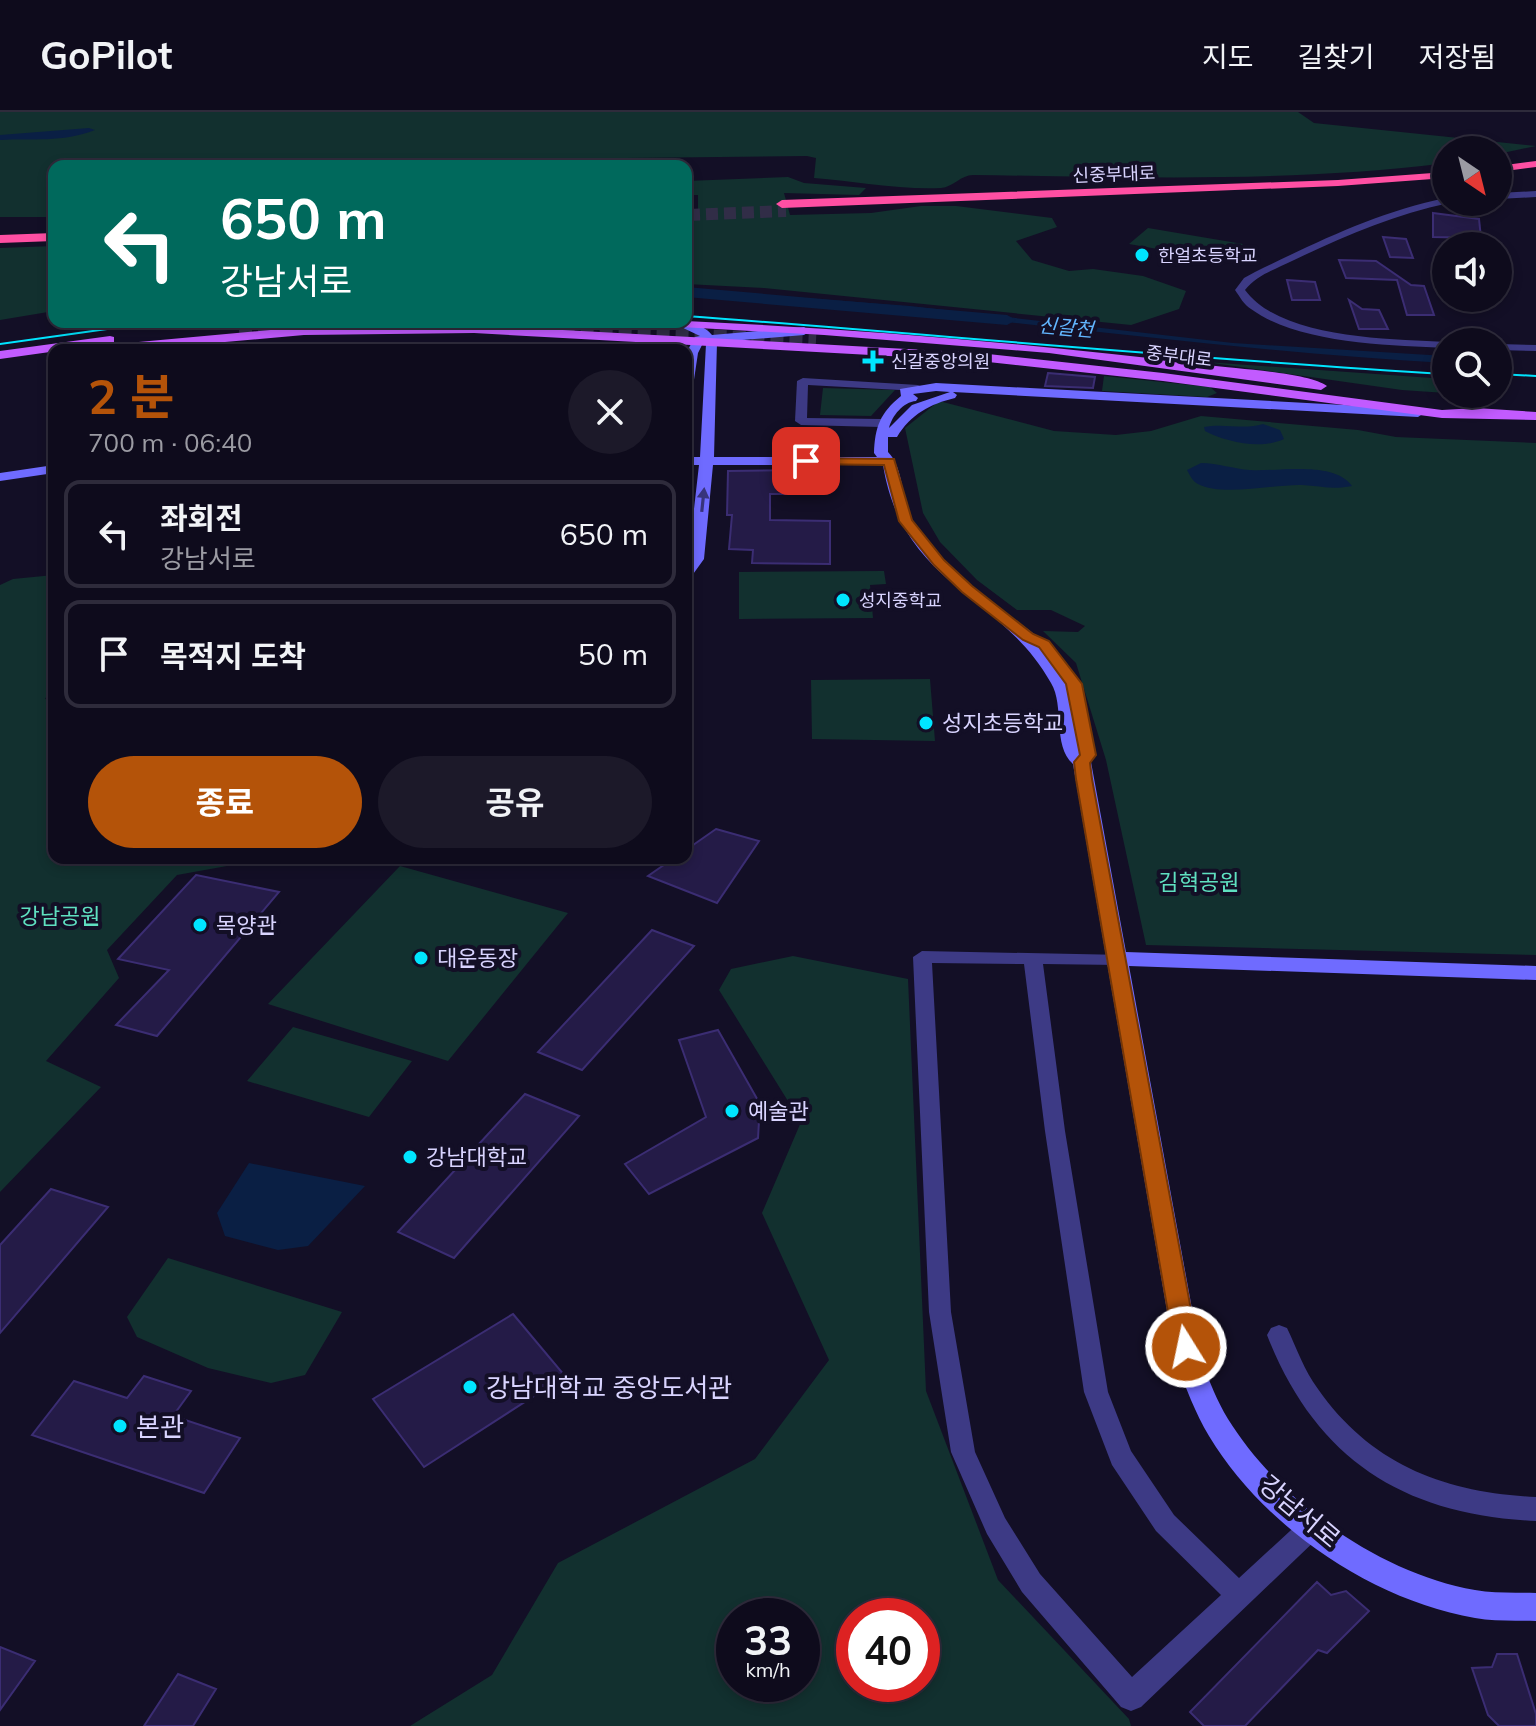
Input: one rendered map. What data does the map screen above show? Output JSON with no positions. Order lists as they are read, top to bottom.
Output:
{
  "streets": {
    "highway": ["신중부대로"],
    "main road": ["중부대로"],
    "street": ["강남서로"]
  },
  "water": ["신갈천"],
  "parks": ["김혁공원", "강남공원"],
  "places": {
    "other": [
      "한얼초등학교",
      "성지중학교",
      "성지초등학교",
      "목양관",
      "대운동장",
      "예술관",
      "강남대학교",
      "강남대학교 중앙도서관",
      "본관"
    ],
    "health": ["신갈중앙의원"]
  },
  "north": "bottom right",
  "page": {
    "header": "GoPilot",
    "nav": ["지도", "길찾기", "저장됨"],
    "turn": ["650 m", "강남서로"],
    "heading": ["2 분", "700 m · 06:40"],
    "list": [
      {
        "name": "좌회전",
        "note": "강남서로",
        "value": "650 m"
      },
      {
        "name": "목적지 도착",
        "value": "50 m"
      }
    ],
    "buttons": ["종료", "공유"],
    "speed": "33 km/h",
    "limit": "40"
  }
}
